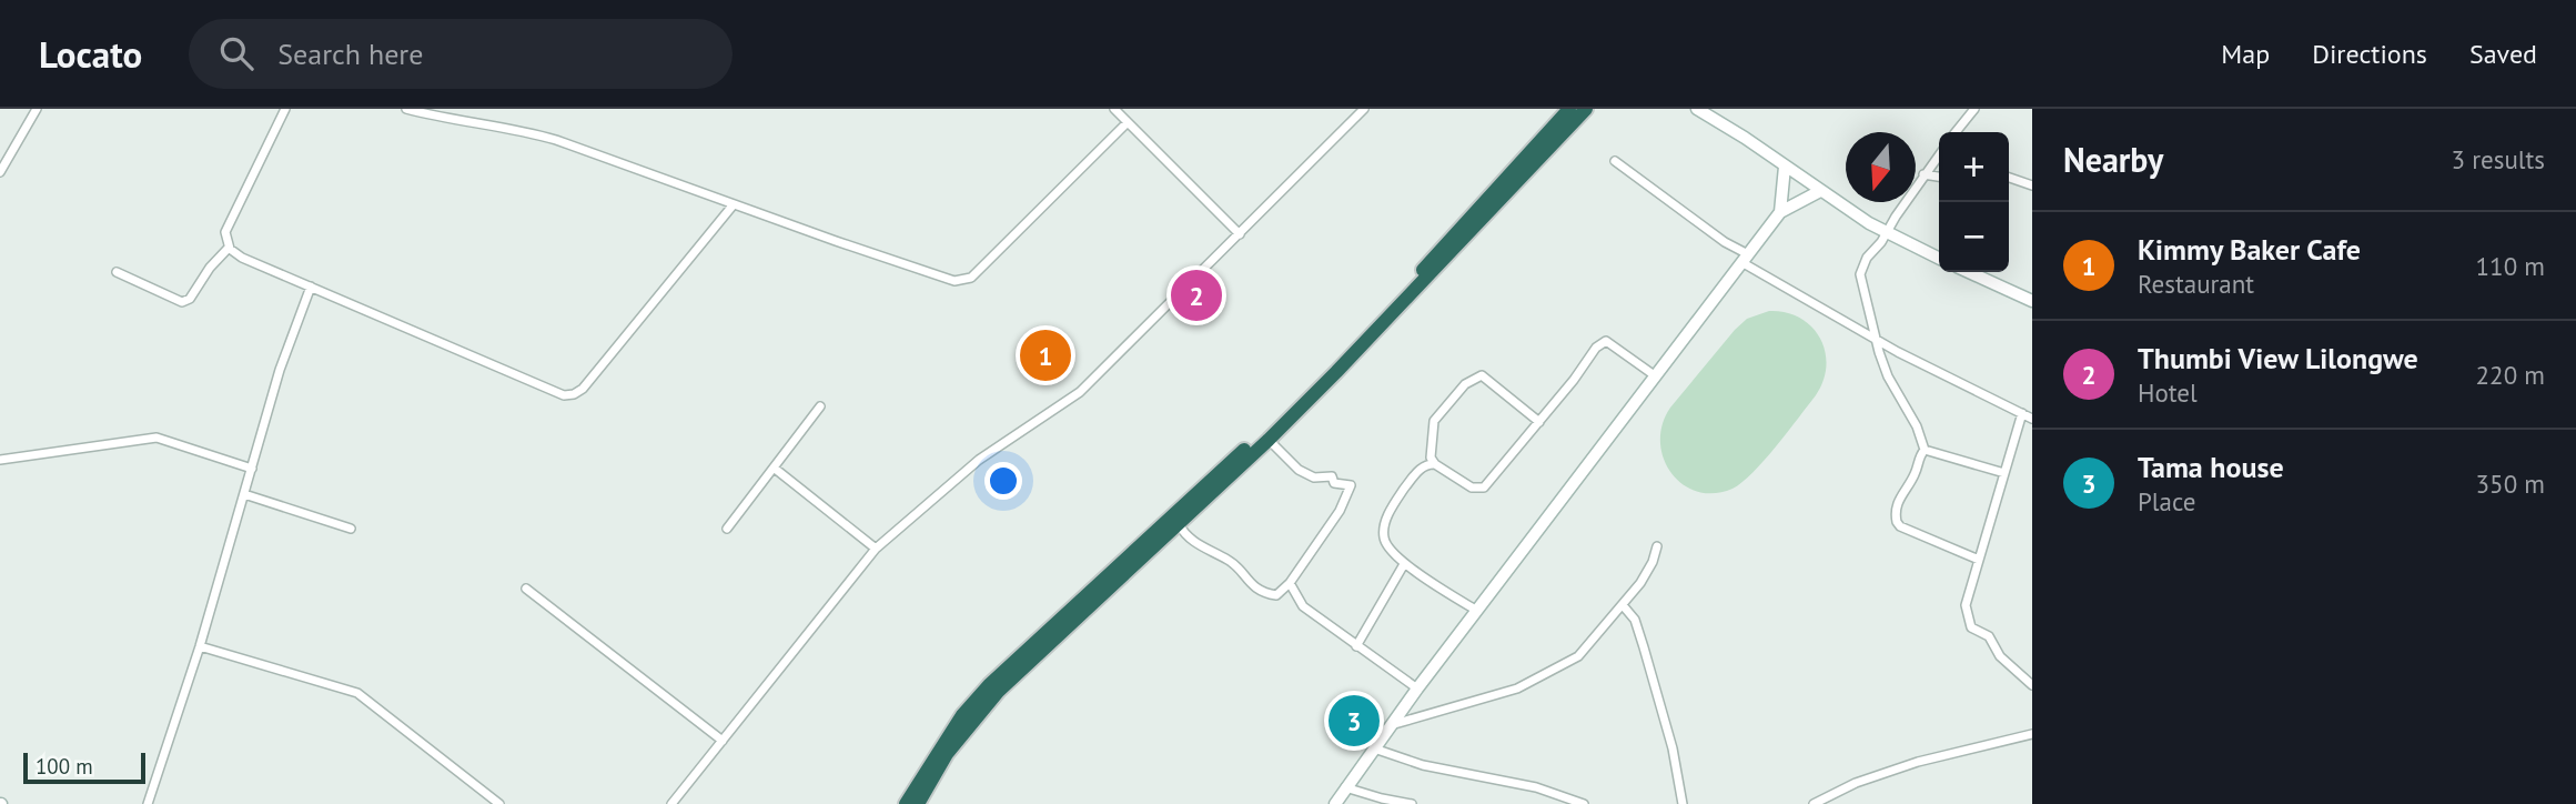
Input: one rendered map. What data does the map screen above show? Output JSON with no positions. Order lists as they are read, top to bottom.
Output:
{
  "scale_bar": "100 m",
  "north": "bottom",
  "page": {
    "header": "Locato",
    "search": "Search here",
    "nav": ["Map", "Directions", "Saved"],
    "heading": ["Nearby", "3 results"],
    "map_buttons": ["+", "−"],
    "list": [
      {
        "mark": "1",
        "name": "Kimmy Baker Cafe",
        "note": "Restaurant",
        "value": "110 m"
      },
      {
        "mark": "2",
        "name": "Thumbi View Lilongwe",
        "note": "Hotel",
        "value": "220 m"
      },
      {
        "mark": "3",
        "name": "Tama house",
        "note": "Place",
        "value": "350 m"
      }
    ],
    "pins": ["2", "1", "3"],
    "scale": "100 m"
  }
}
